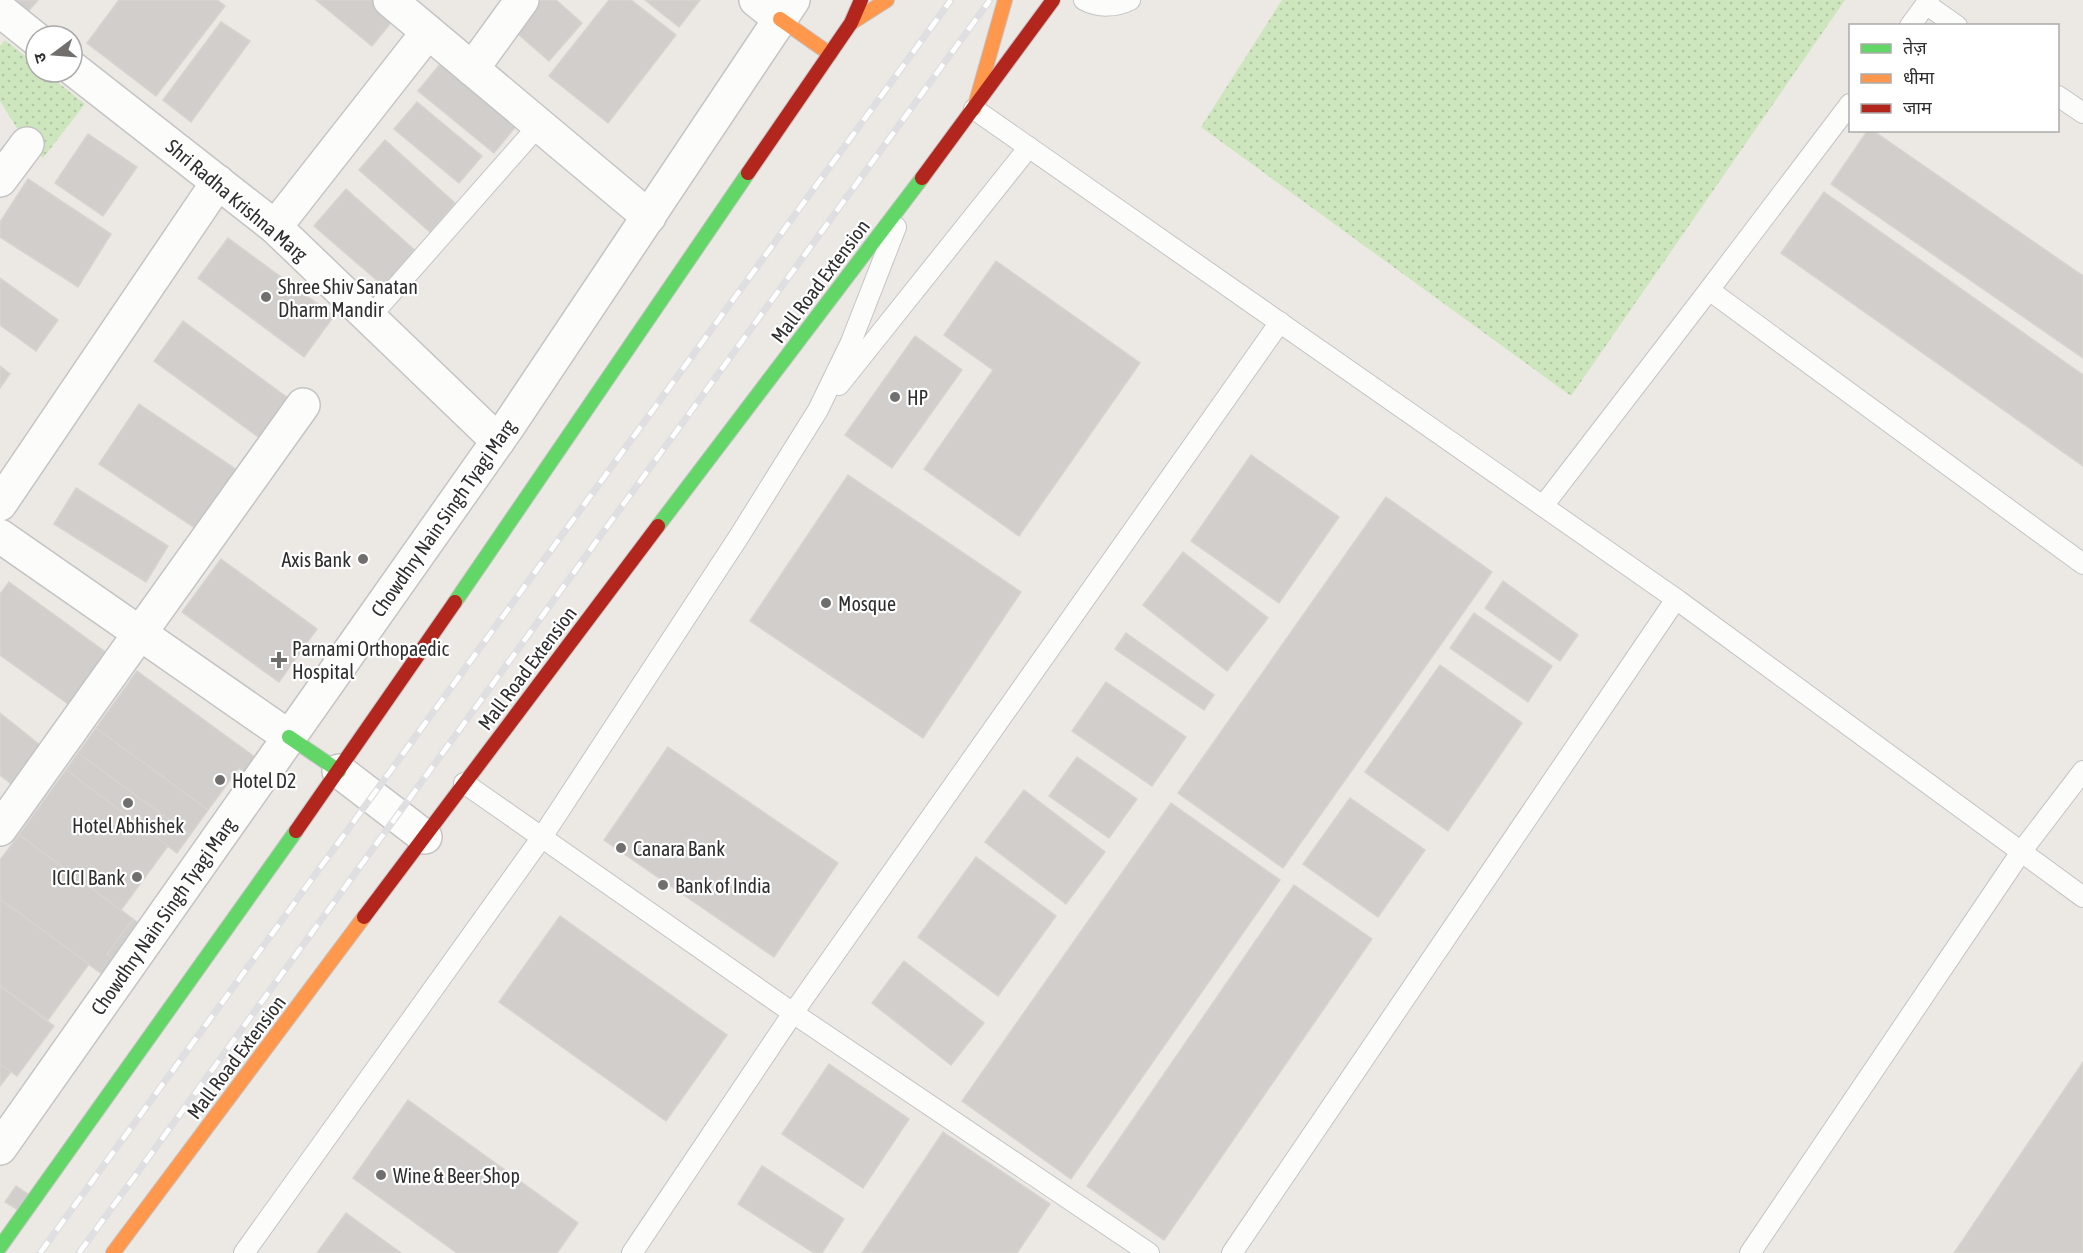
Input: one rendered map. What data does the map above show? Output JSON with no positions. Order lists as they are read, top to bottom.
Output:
{
  "streets": {
    "main road": ["Mall Road Extension"],
    "street": ["Shri Radha Krishna Marg", "Chowdhry Nain Singh Tyagi Marg"]
  },
  "crossings": [
    ["Shri Radha Krishna Marg", "Chowdhry Nain Singh Tyagi Marg"]
  ],
  "places": {
    "other": [
      "Shree Shiv Sanatan Dharm Mandir",
      "HP",
      "Axis Bank",
      "Mosque",
      "Hotel D2",
      "Hotel Abhishek",
      "Canara Bank",
      "ICICI Bank",
      "Bank of India",
      "Wine & Beer Shop"
    ],
    "health": ["Parnami Orthopaedic Hospital"]
  },
  "legend": ["तेज़", "धीमा", "जाम"],
  "north": "left"
}
